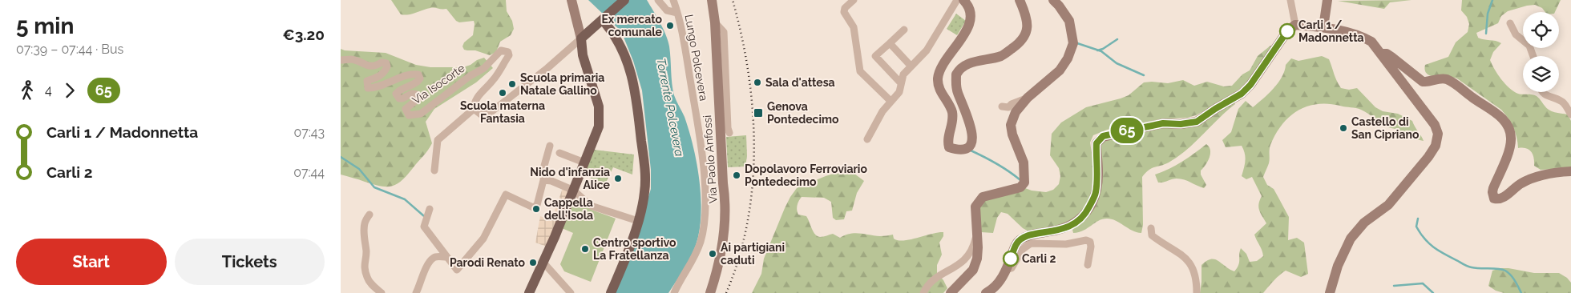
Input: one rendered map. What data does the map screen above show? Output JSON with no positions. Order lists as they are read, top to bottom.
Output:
{
  "streets": {
    "street": ["Lungo Polcevera", "Via Isocorte", "Via Paolo Anfossi"]
  },
  "water": ["Torrente Polcevera"],
  "places": {
    "other": [
      "Ex mercato comunale",
      "Carli 1 / Madonnetta",
      "Sala d'attesa",
      "Scuola primaria Natale Gallino",
      "Scuola materna Fantasia",
      "Castello di San Cipriano",
      "Dopolavoro Ferroviario Pontedecimo",
      "Nido d'infanzia Alice",
      "Cappella dell'Isola",
      "Centro sportivo La Fratellanza",
      "Ai partigiani caduti",
      "Carli 2",
      "Parodi Renato"
    ],
    "transit": ["Genova Pontedecimo"]
  },
  "lines": ["bus line 65"],
  "page": {
    "heading": ["5 min", "07:39 – 07:44 · Bus", "€3.20"],
    "on_map": "65",
    "legs": ["4", "65"],
    "list": [
      {
        "name": "Carli 1 / Madonnetta",
        "value": "07:43"
      },
      {
        "name": "Carli 2",
        "value": "07:44"
      }
    ],
    "buttons": ["Start", "Tickets"]
  }
}
